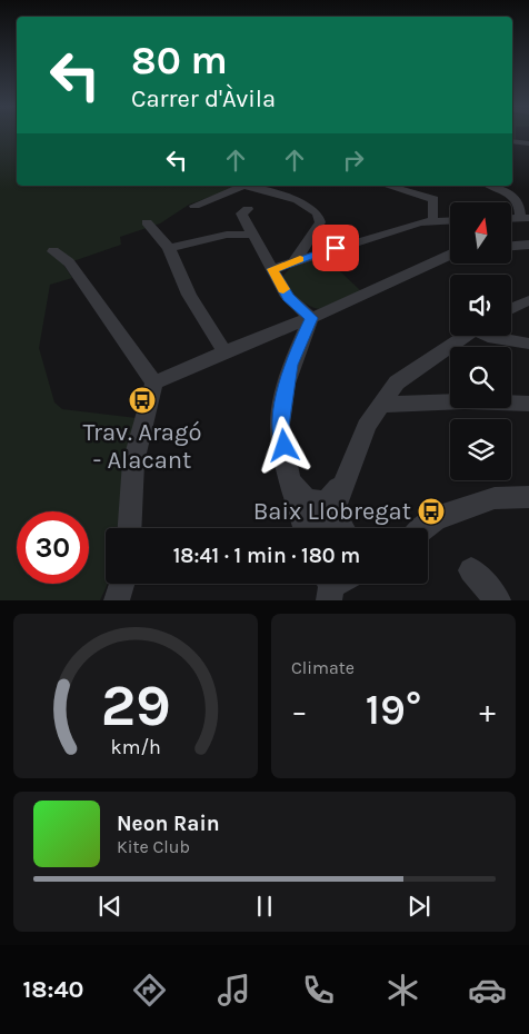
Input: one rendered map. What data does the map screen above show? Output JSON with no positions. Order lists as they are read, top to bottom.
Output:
{
  "places": {
    "bus stop": ["Trav. Aragó - Alacant", "Baix Llobregat"]
  },
  "north": "top",
  "page": {
    "turn": ["80 m", "Carrer d'Àvila"],
    "limit": "30",
    "trip": "18:41 · 1 min · 180 m",
    "tile": "Climate",
    "heat": ["−", "19°", "+"],
    "song": ["Neon Rain", "Kite Club"],
    "tabs": "18:40",
    "gauge": ["29", "km/h"]
  }
}
